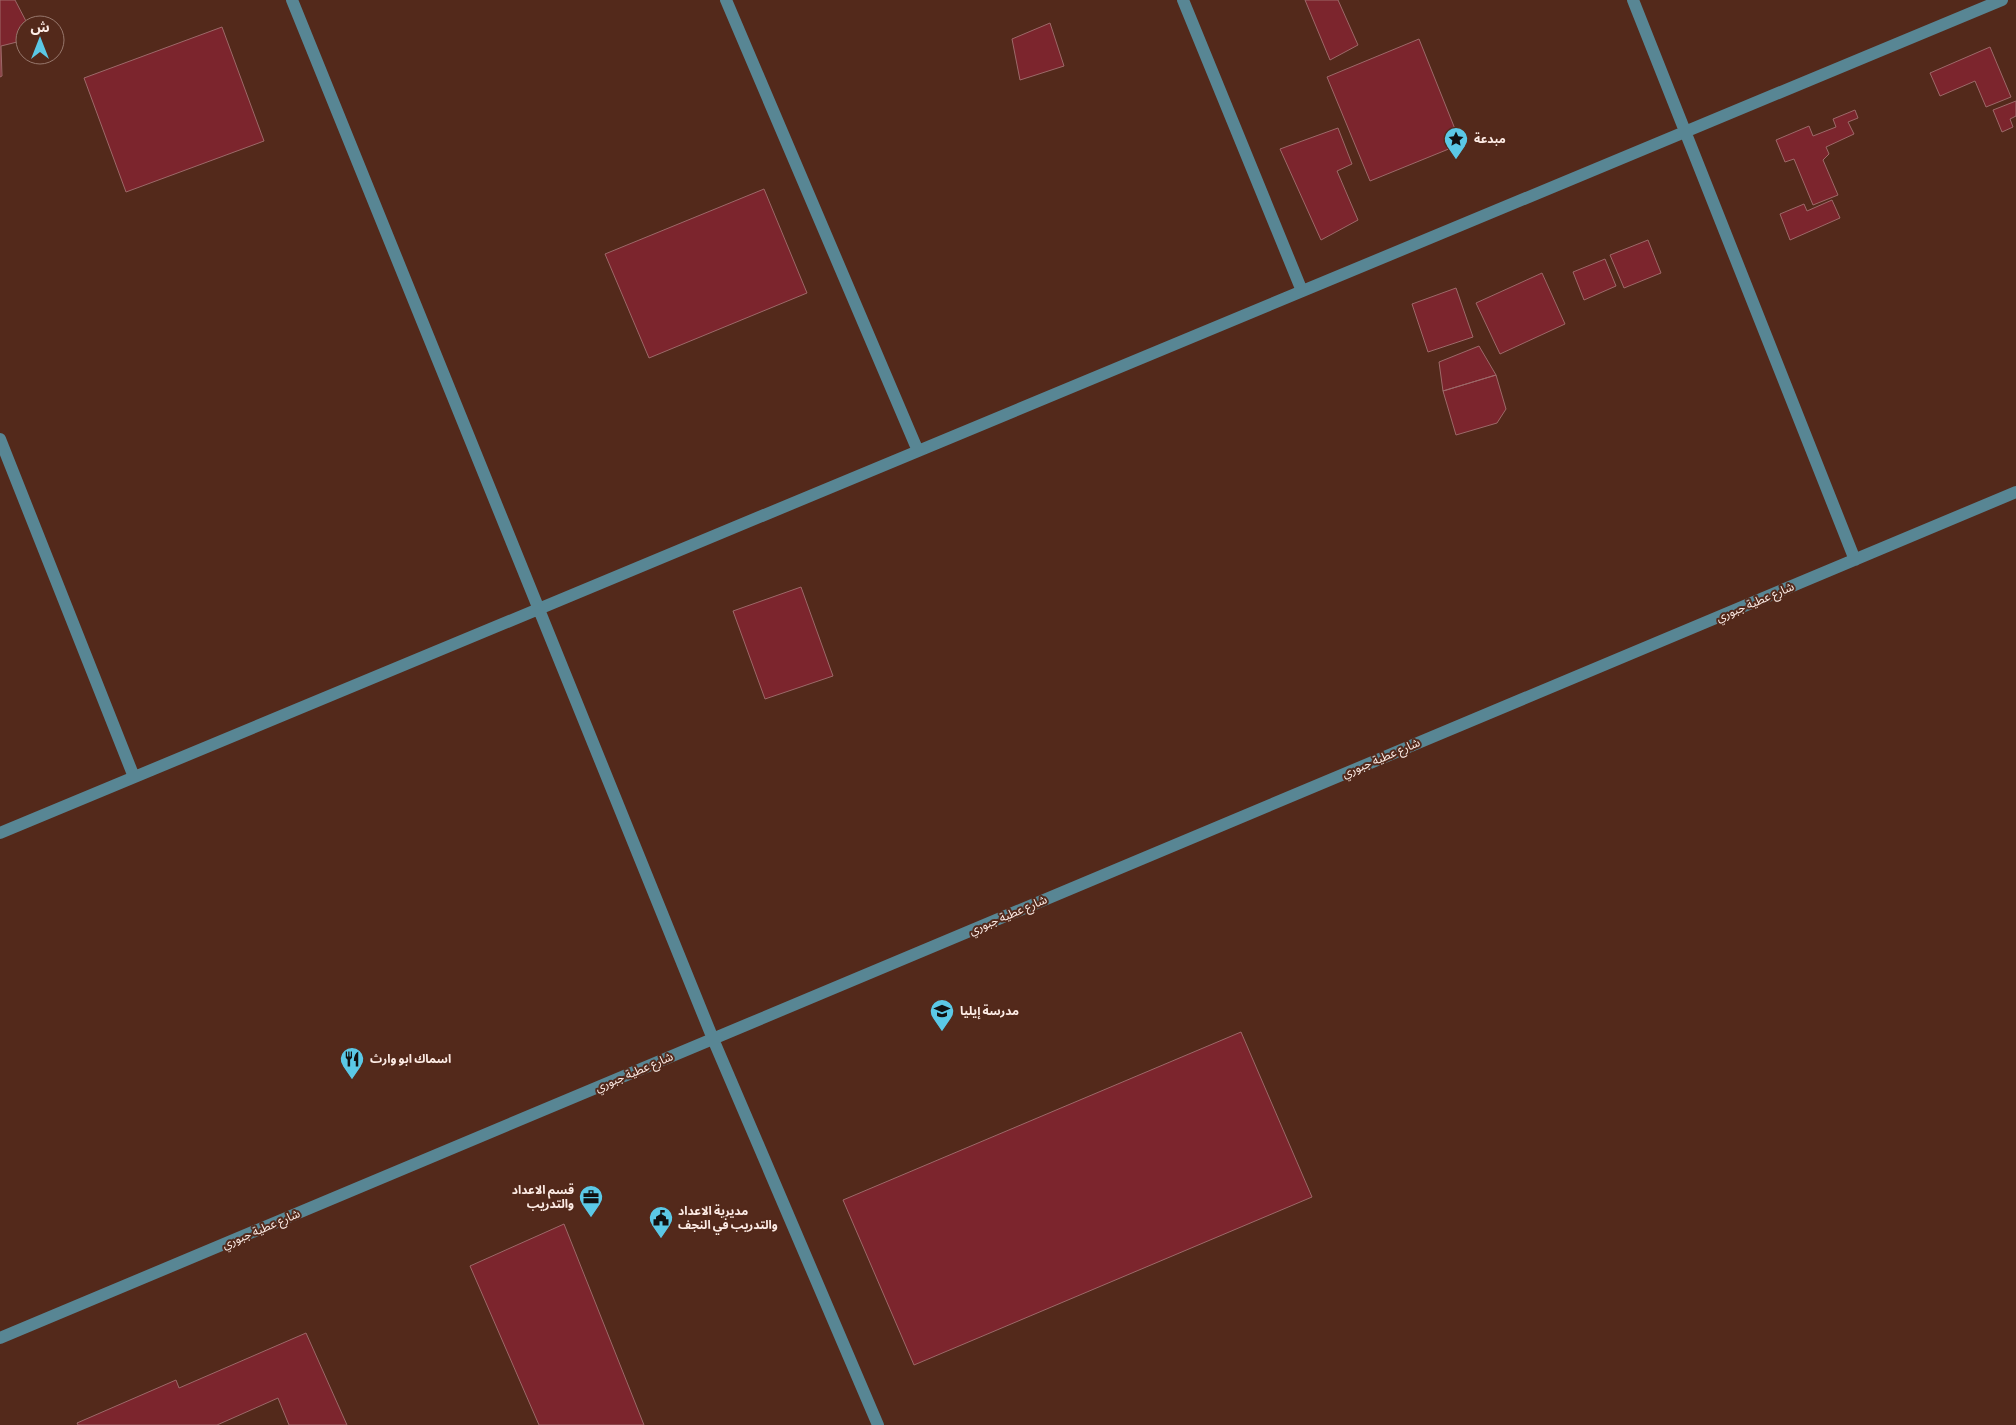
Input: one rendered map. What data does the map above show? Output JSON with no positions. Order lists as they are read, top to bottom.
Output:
{
  "streets": {
    "street": ["شارع عطية جبوري"]
  },
  "places": {
    "place": ["مبدعة"],
    "school or university": ["مدرسة إيليا"],
    "restaurant": ["اسماك ابو وارث"],
    "office": ["قسم الاعداد والتدريب"],
    "public building": ["مديرية الاعداد والتدريب في النجف"]
  },
  "north": "top"
}
